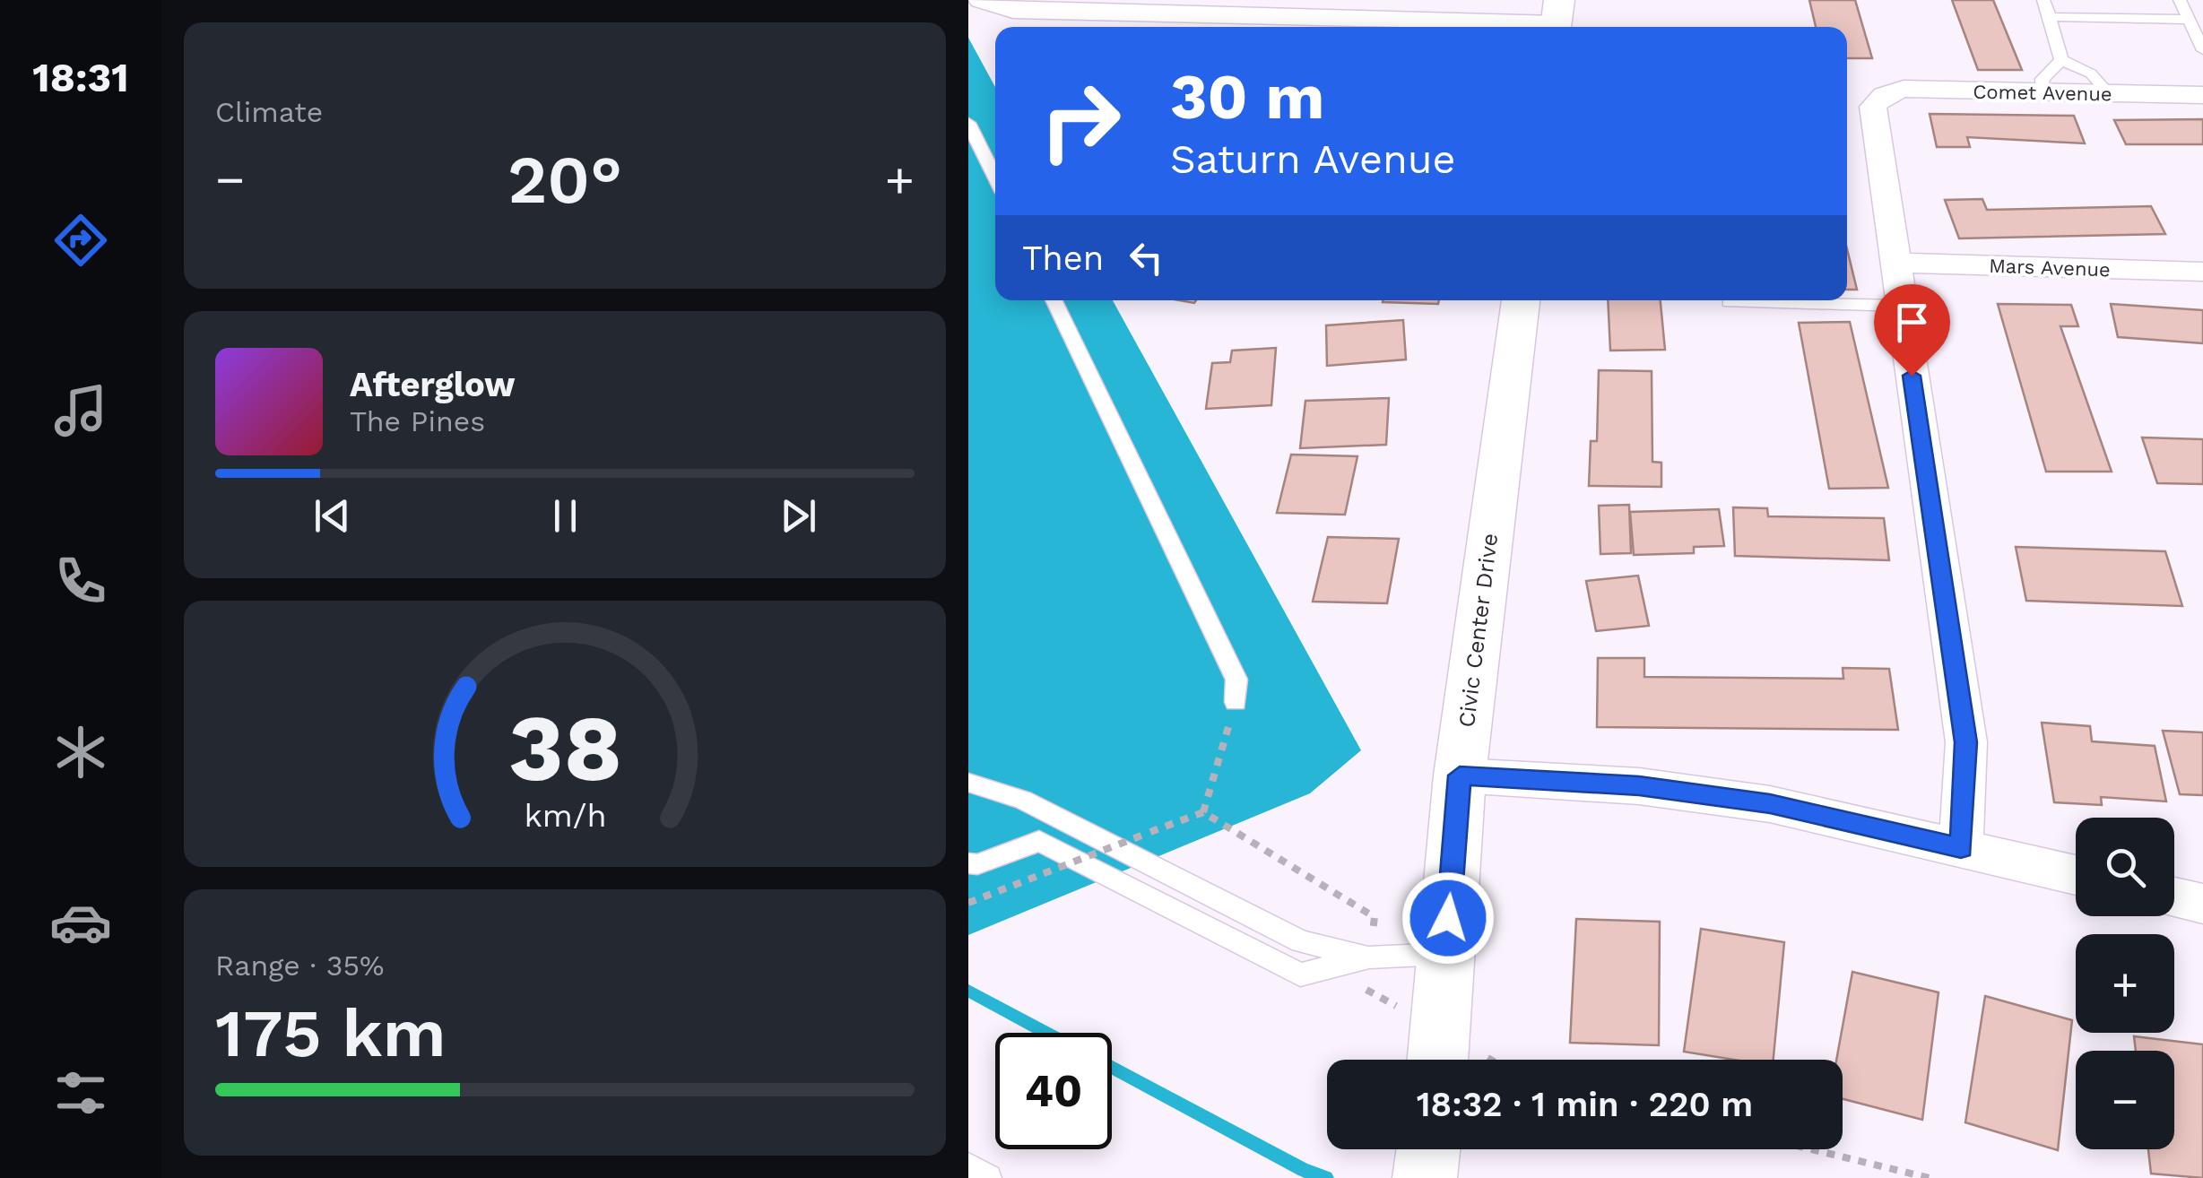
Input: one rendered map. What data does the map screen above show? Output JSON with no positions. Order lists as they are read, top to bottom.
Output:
{
  "streets": {
    "street": ["Comet Avenue", "Mars Avenue", "Civic Center Drive"]
  },
  "crossings": [
    ["Comet Avenue", "Mars Avenue"]
  ],
  "page": {
    "tabs": "18:31",
    "tile": [
      "Climate",
      ["Range · 35%", "175 km"]
    ],
    "turn": ["30 m", "Saturn Avenue"],
    "heat": ["−", "20°", "+"],
    "then": "Then",
    "song": ["Afterglow", "The Pines"],
    "map_buttons": ["+", "−"],
    "limit": "40",
    "trip": "18:32 · 1 min · 220 m",
    "gauge": ["38", "km/h"]
  }
}
